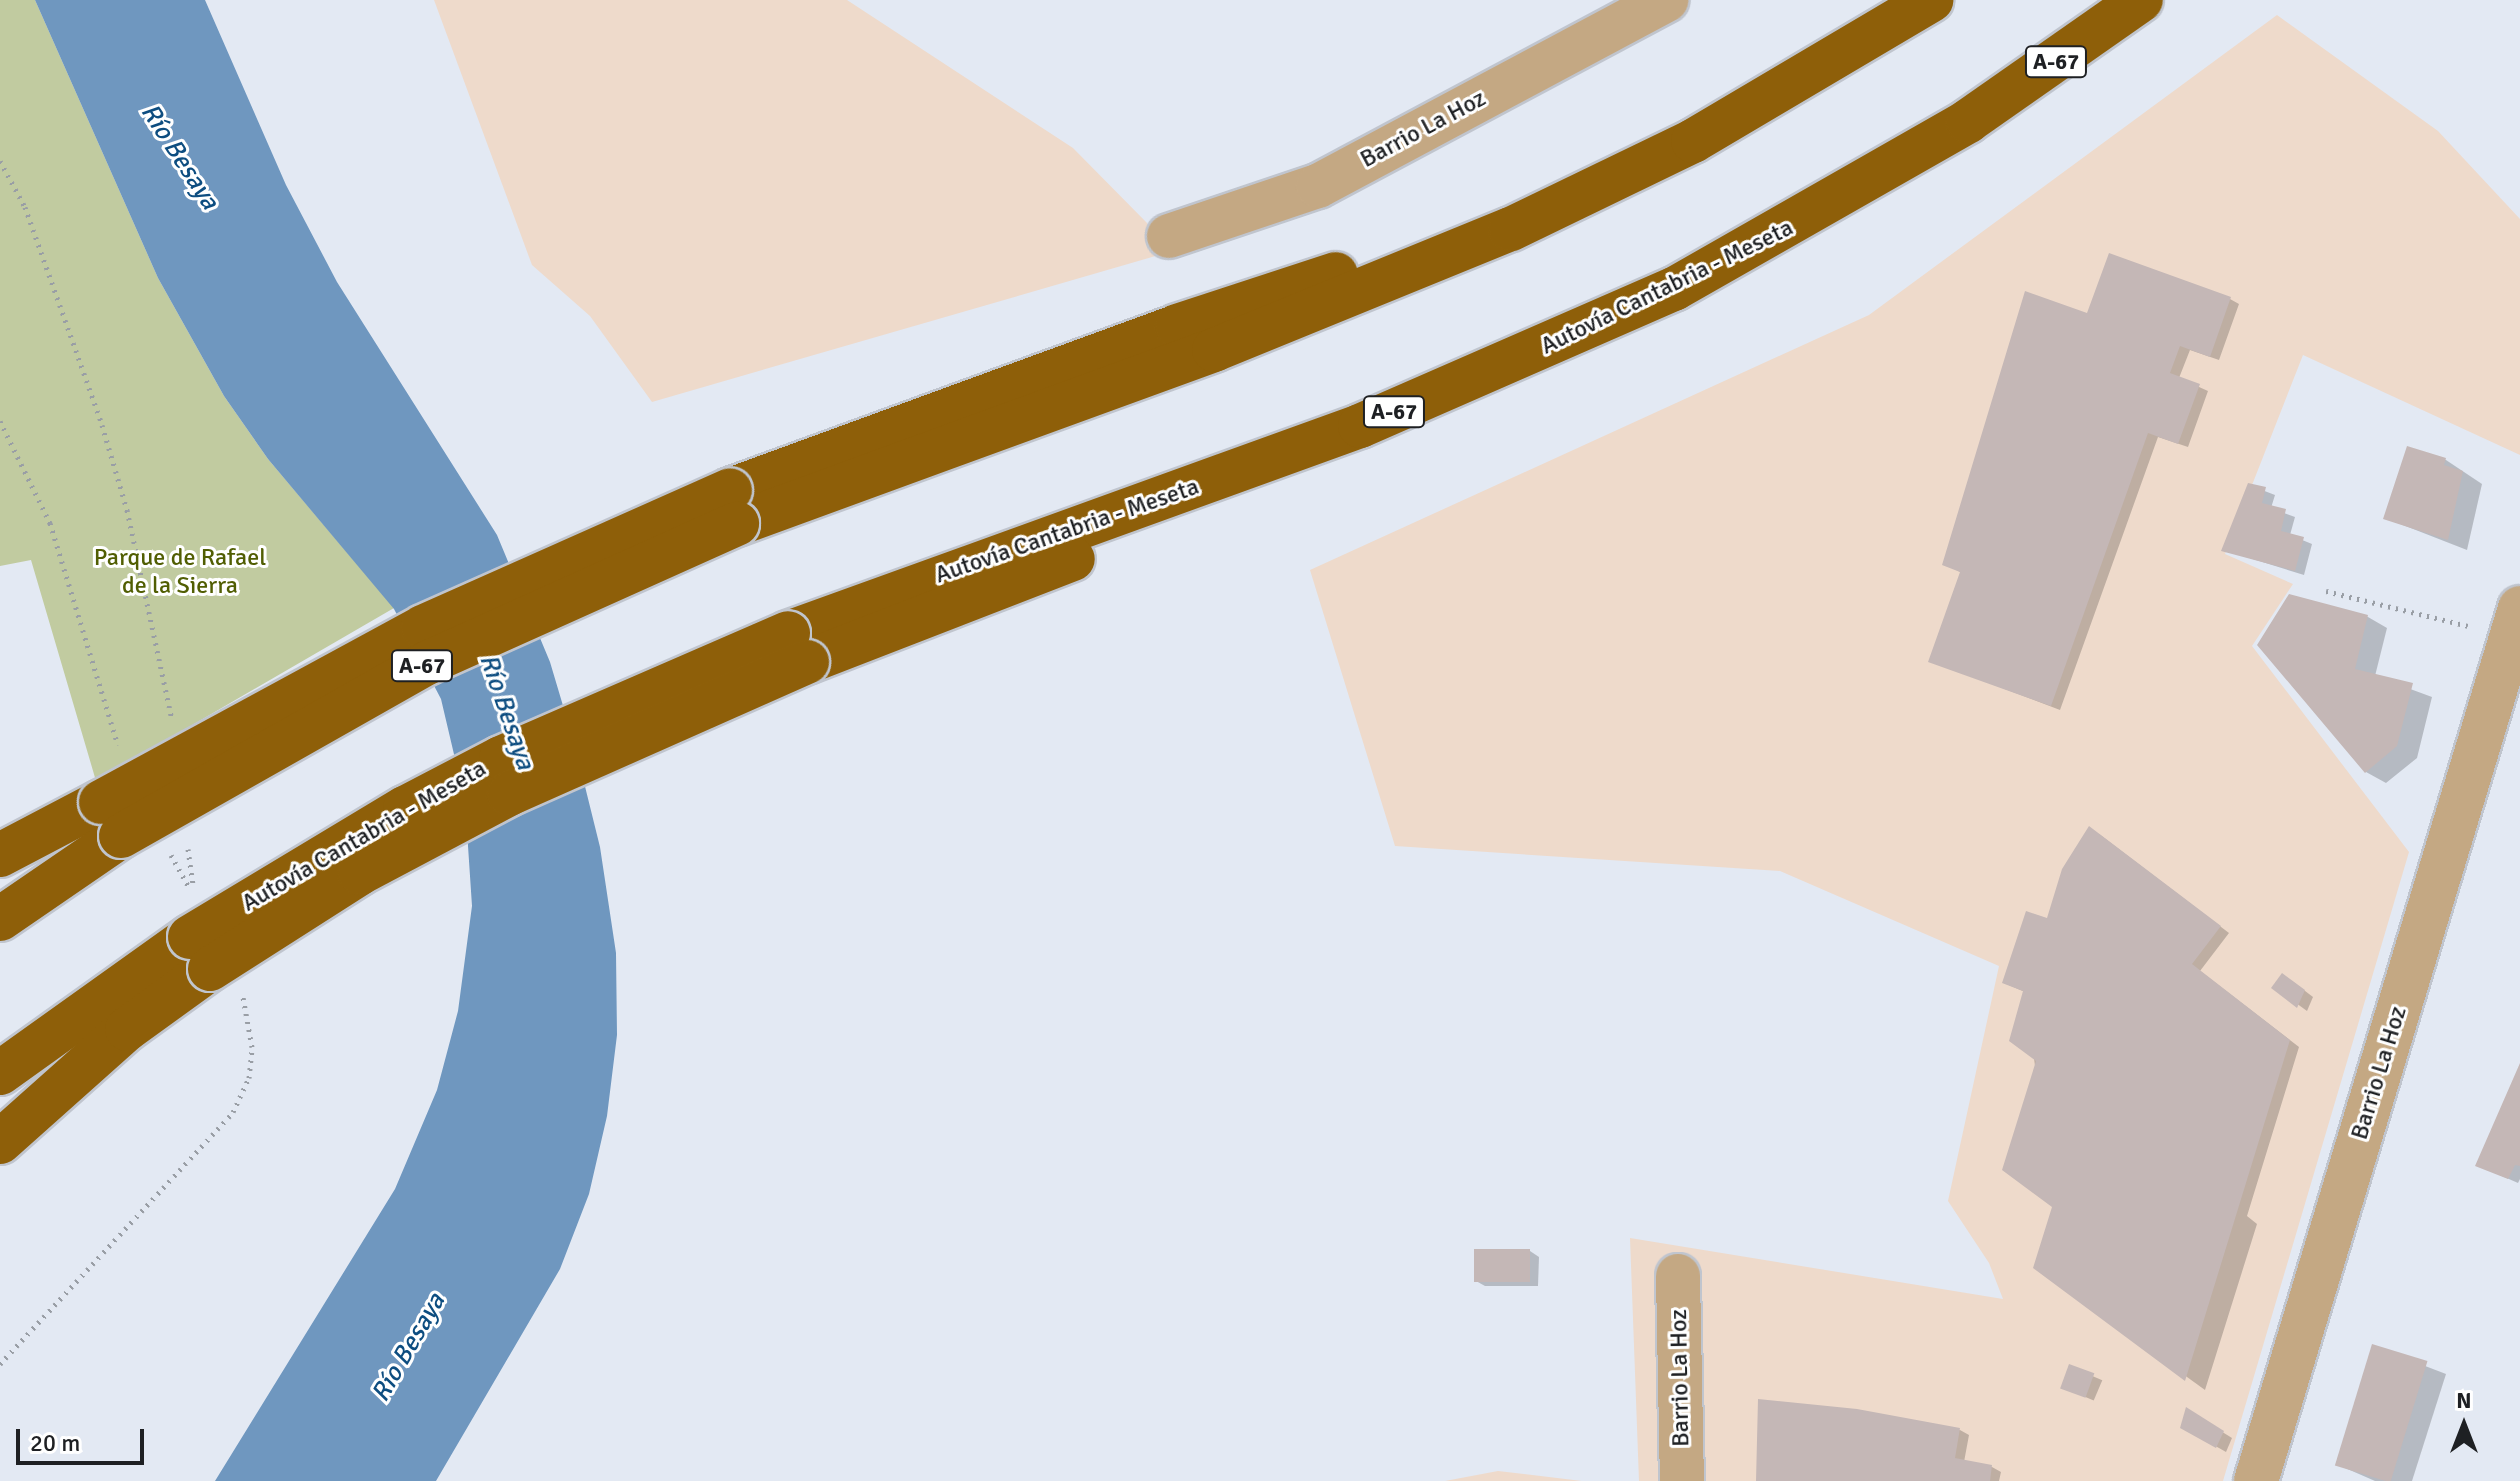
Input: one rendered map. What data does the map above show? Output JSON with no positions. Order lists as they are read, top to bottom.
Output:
{
  "streets": {
    "highway": ["A-67", "Autovía Cantabria - Meseta"],
    "street": ["Barrio La Hoz"]
  },
  "water": ["Río Besaya"],
  "parks": ["Parque de Rafael de la Sierra"],
  "scale_bar": "20 m",
  "north": "top"
}
